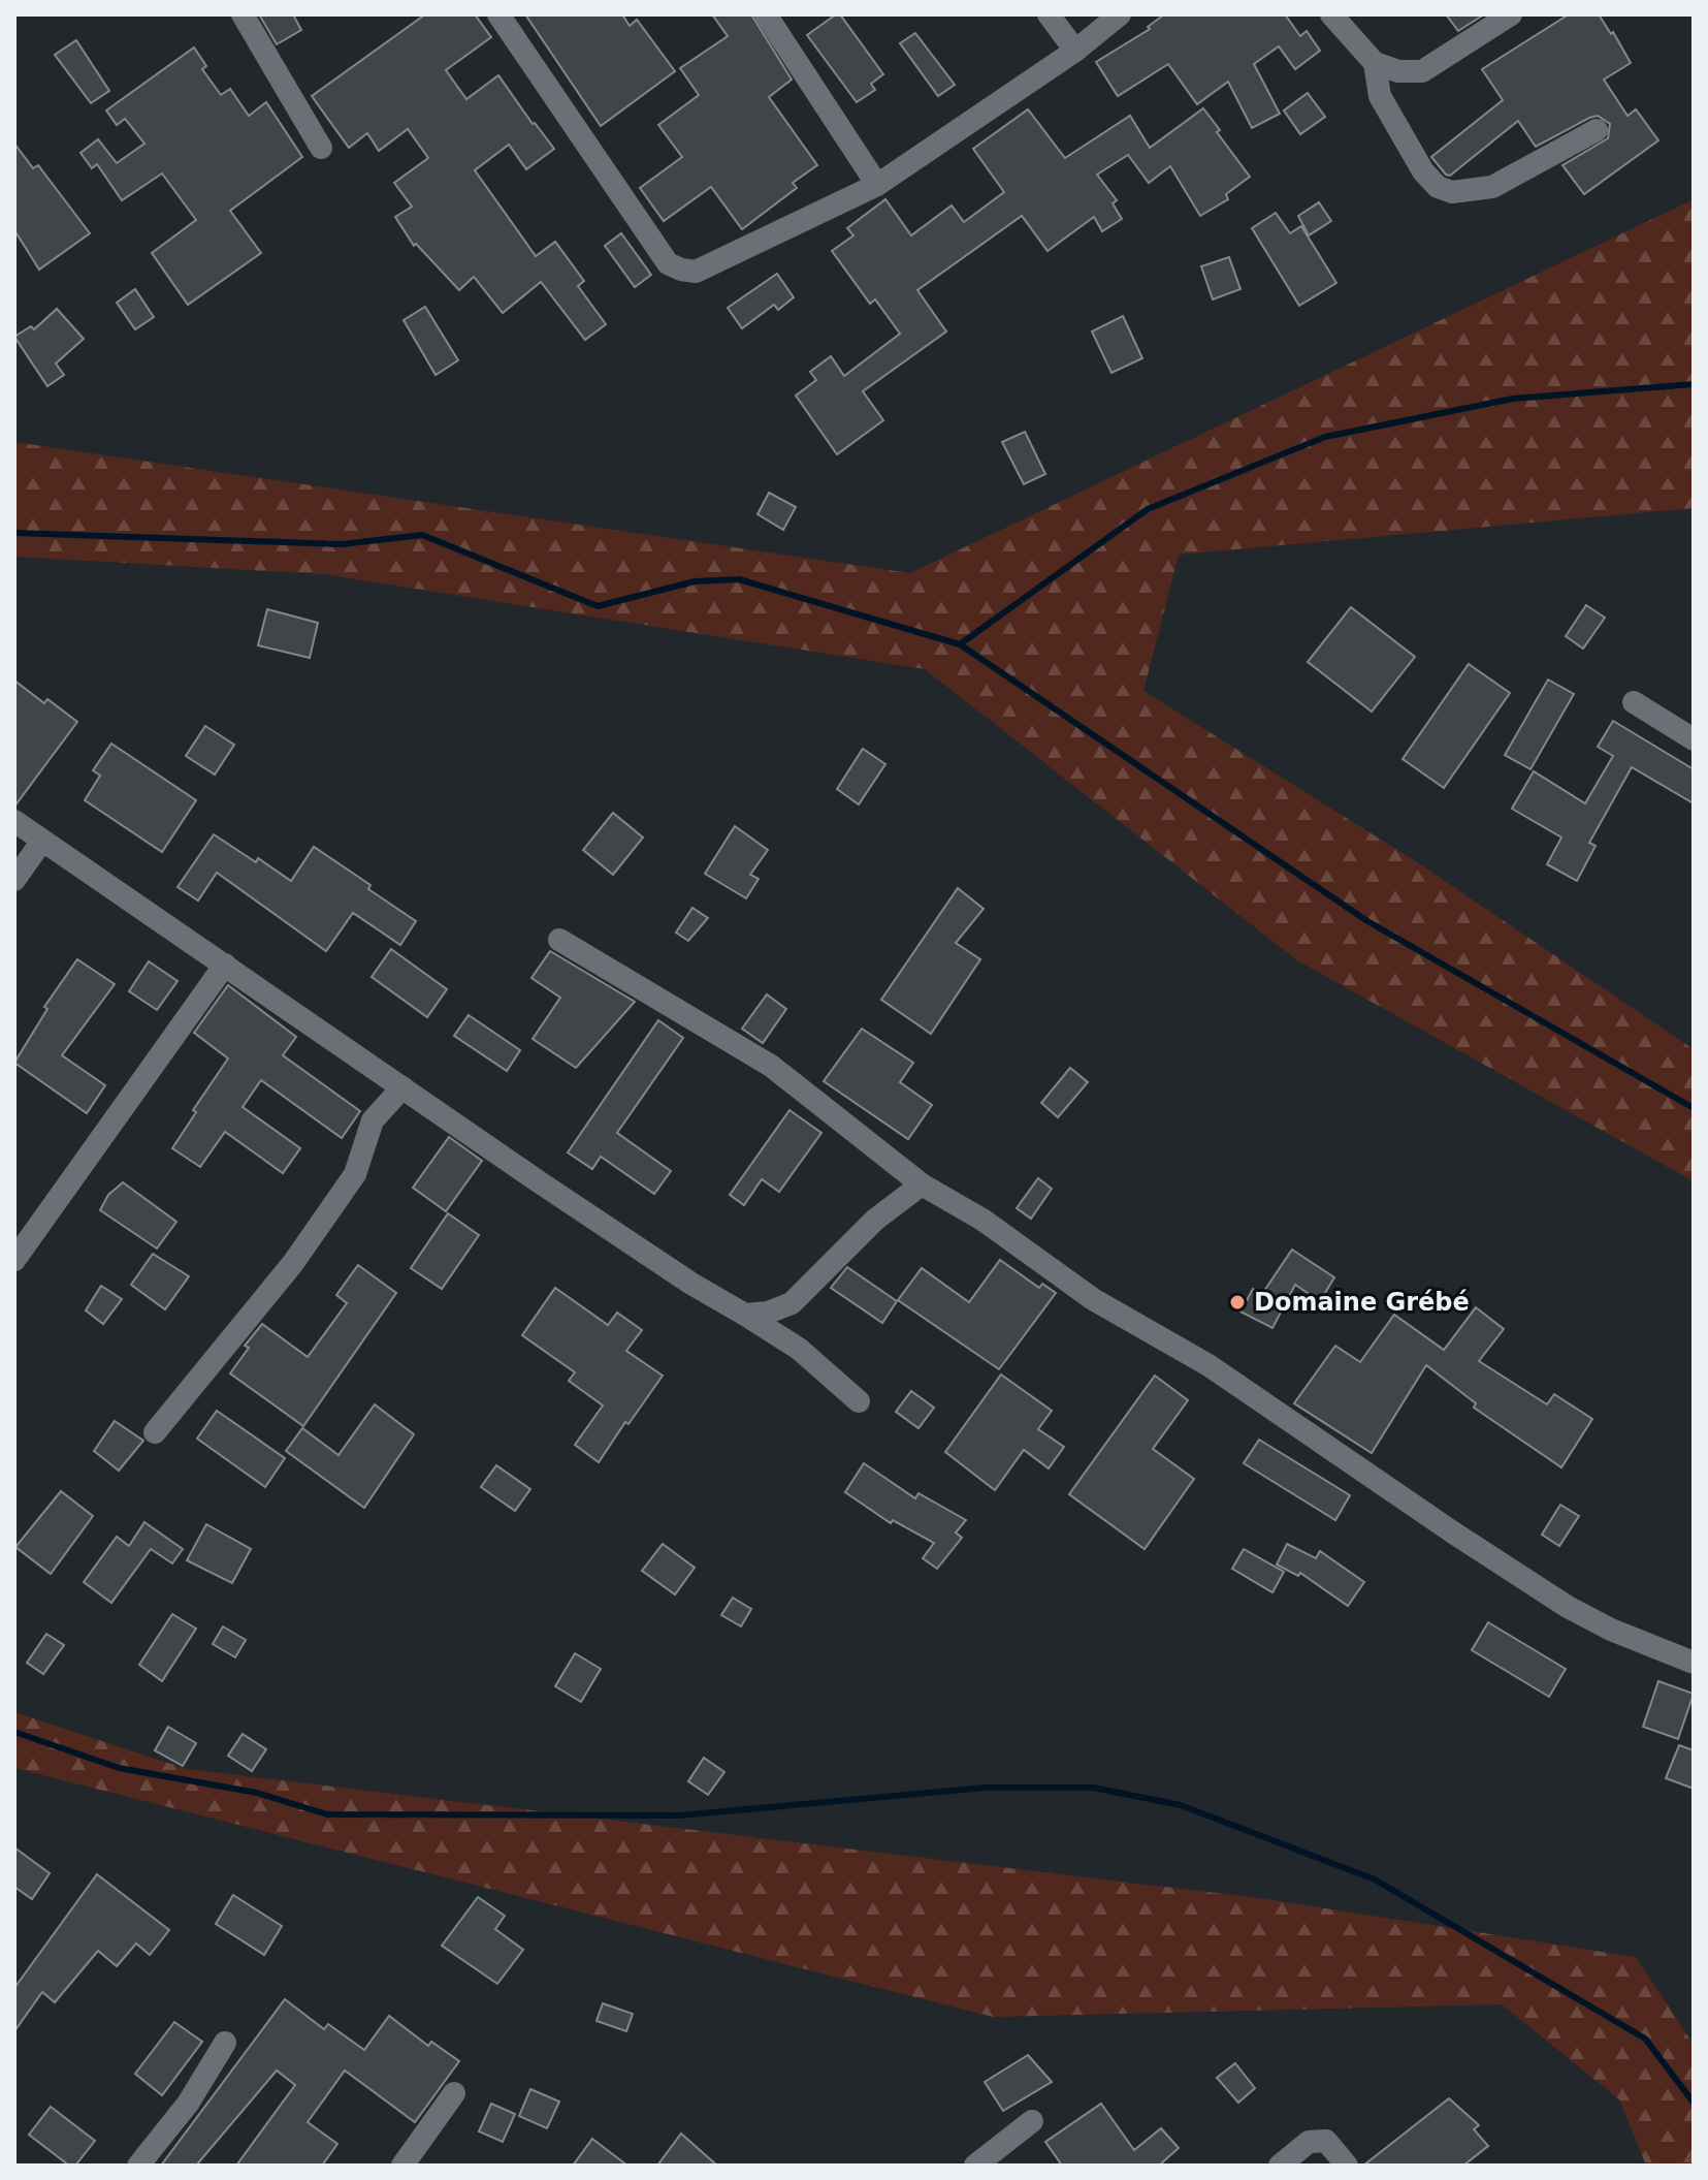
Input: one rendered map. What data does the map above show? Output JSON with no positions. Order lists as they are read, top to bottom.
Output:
{
  "places": ["Domaine Grébé"]
}
